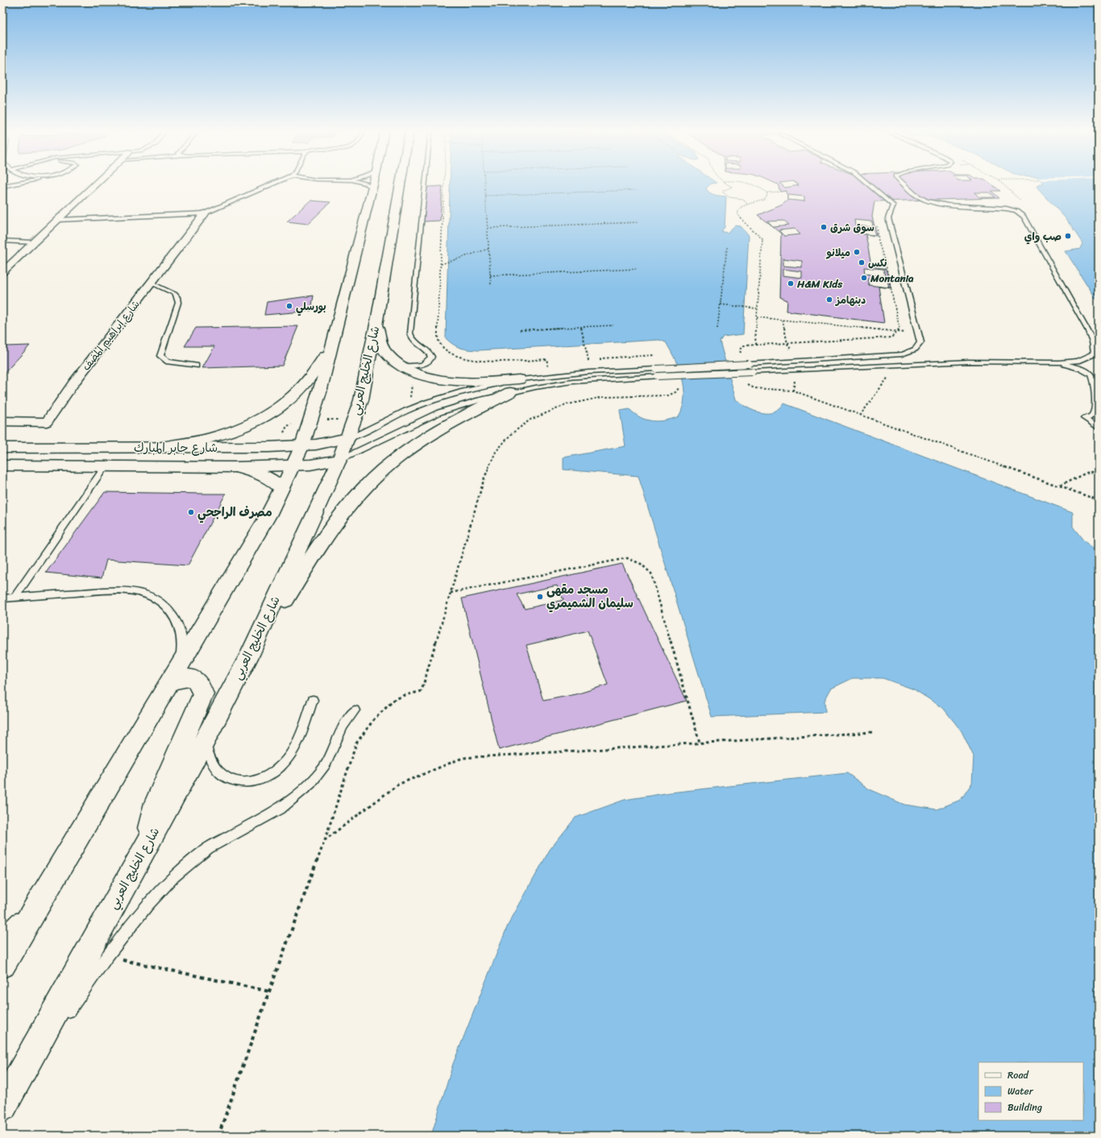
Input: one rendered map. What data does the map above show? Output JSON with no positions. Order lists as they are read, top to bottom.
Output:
{
  "streets": {
    "main road": ["شارع الخليج العربي", "شارع جابر المبارك"],
    "street": ["شارع إبراهيم المضف"]
  },
  "crossings": [
    ["شارع الخليج العربي", "شارع جابر المبارك"]
  ],
  "places": [
    "سوق شرق",
    "صب واي",
    "ميلانو",
    "نكس",
    "Montania",
    "H&M Kids",
    "دبنهامز",
    "بورسلي",
    "مصرف الراجحي",
    "مسجد مقهى سليمان الشميمري"
  ],
  "legend": ["Road", "Water", "Building"]
}
